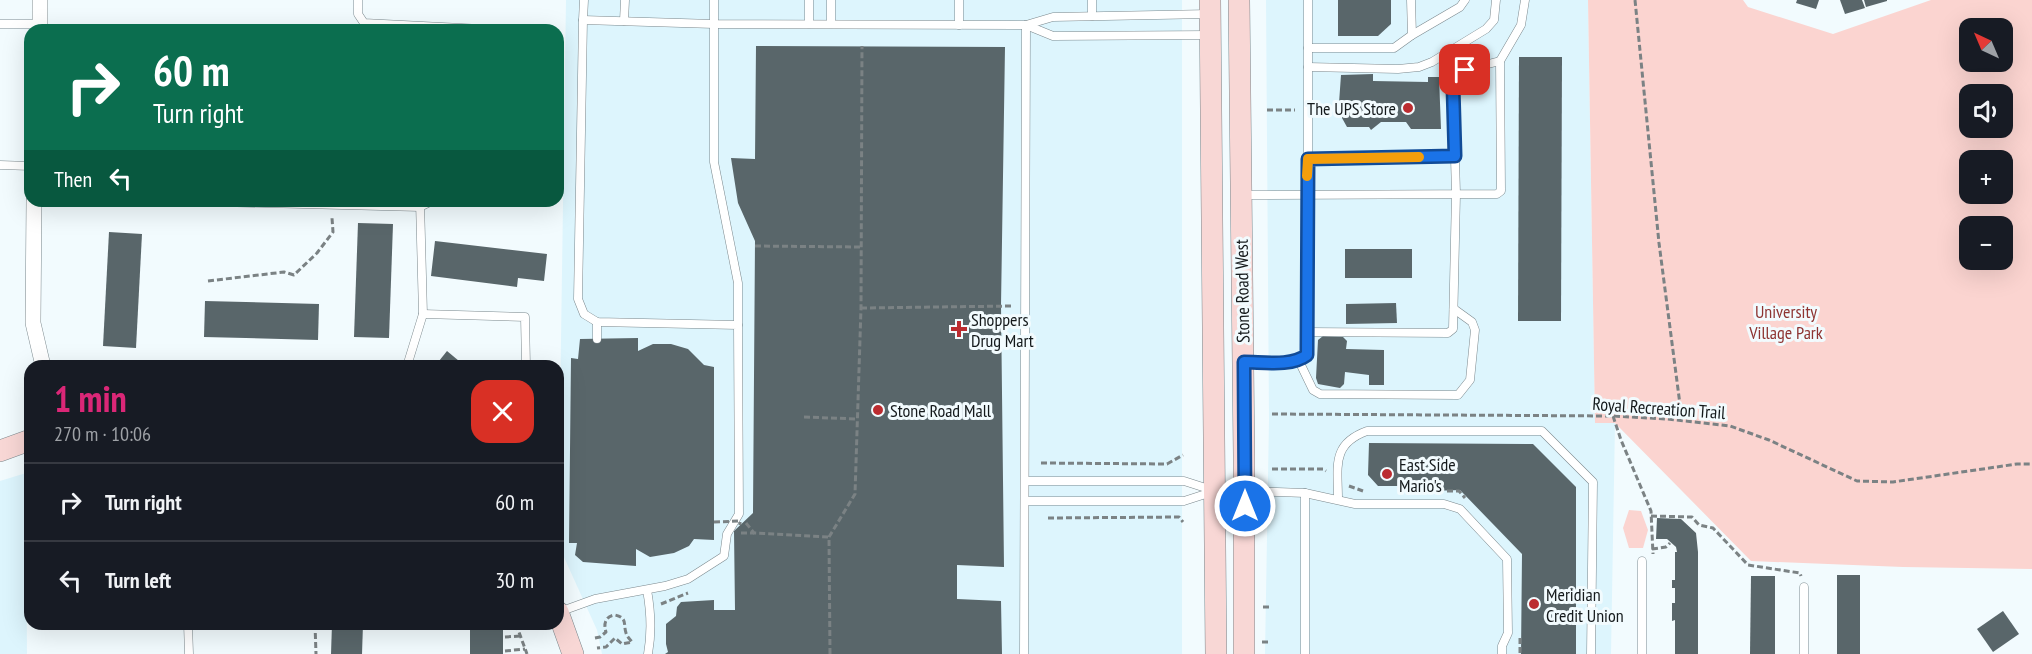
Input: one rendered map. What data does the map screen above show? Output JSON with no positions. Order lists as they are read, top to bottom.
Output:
{
  "streets": {
    "main road": ["Stone Road West"],
    "path": ["Royal Recreation Trail"]
  },
  "parks": ["University Village Park"],
  "places": {
    "other": [
      "The UPS Store",
      "Stone Road Mall",
      "East Side Mario's",
      "Meridian Credit Union"
    ],
    "health": ["Shoppers Drug Mart"]
  },
  "north": "top left",
  "page": {
    "map_buttons": ["+", "−"],
    "turn": ["60 m", "Turn right"],
    "then": "Then",
    "heading": ["1 min", "270 m · 10:06"],
    "list": [
      {
        "name": "Turn right",
        "value": "60 m"
      },
      {
        "name": "Turn left",
        "value": "30 m"
      }
    ]
  }
}
